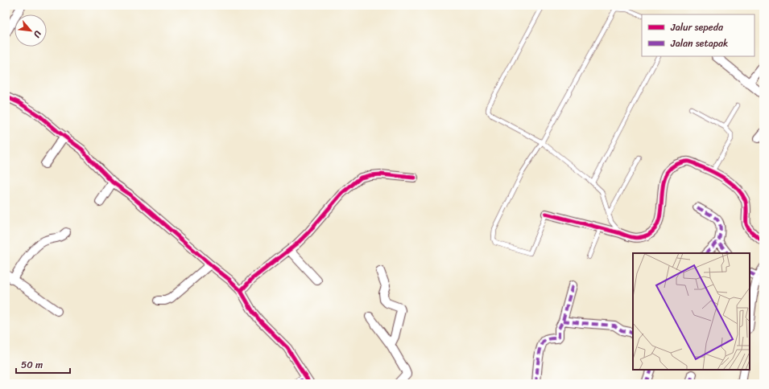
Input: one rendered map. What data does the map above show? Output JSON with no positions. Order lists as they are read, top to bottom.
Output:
{
  "legend": ["Jalur sepeda", "Jalan setapak"],
  "scale_bar": "50 m",
  "north": "bottom right"
}
